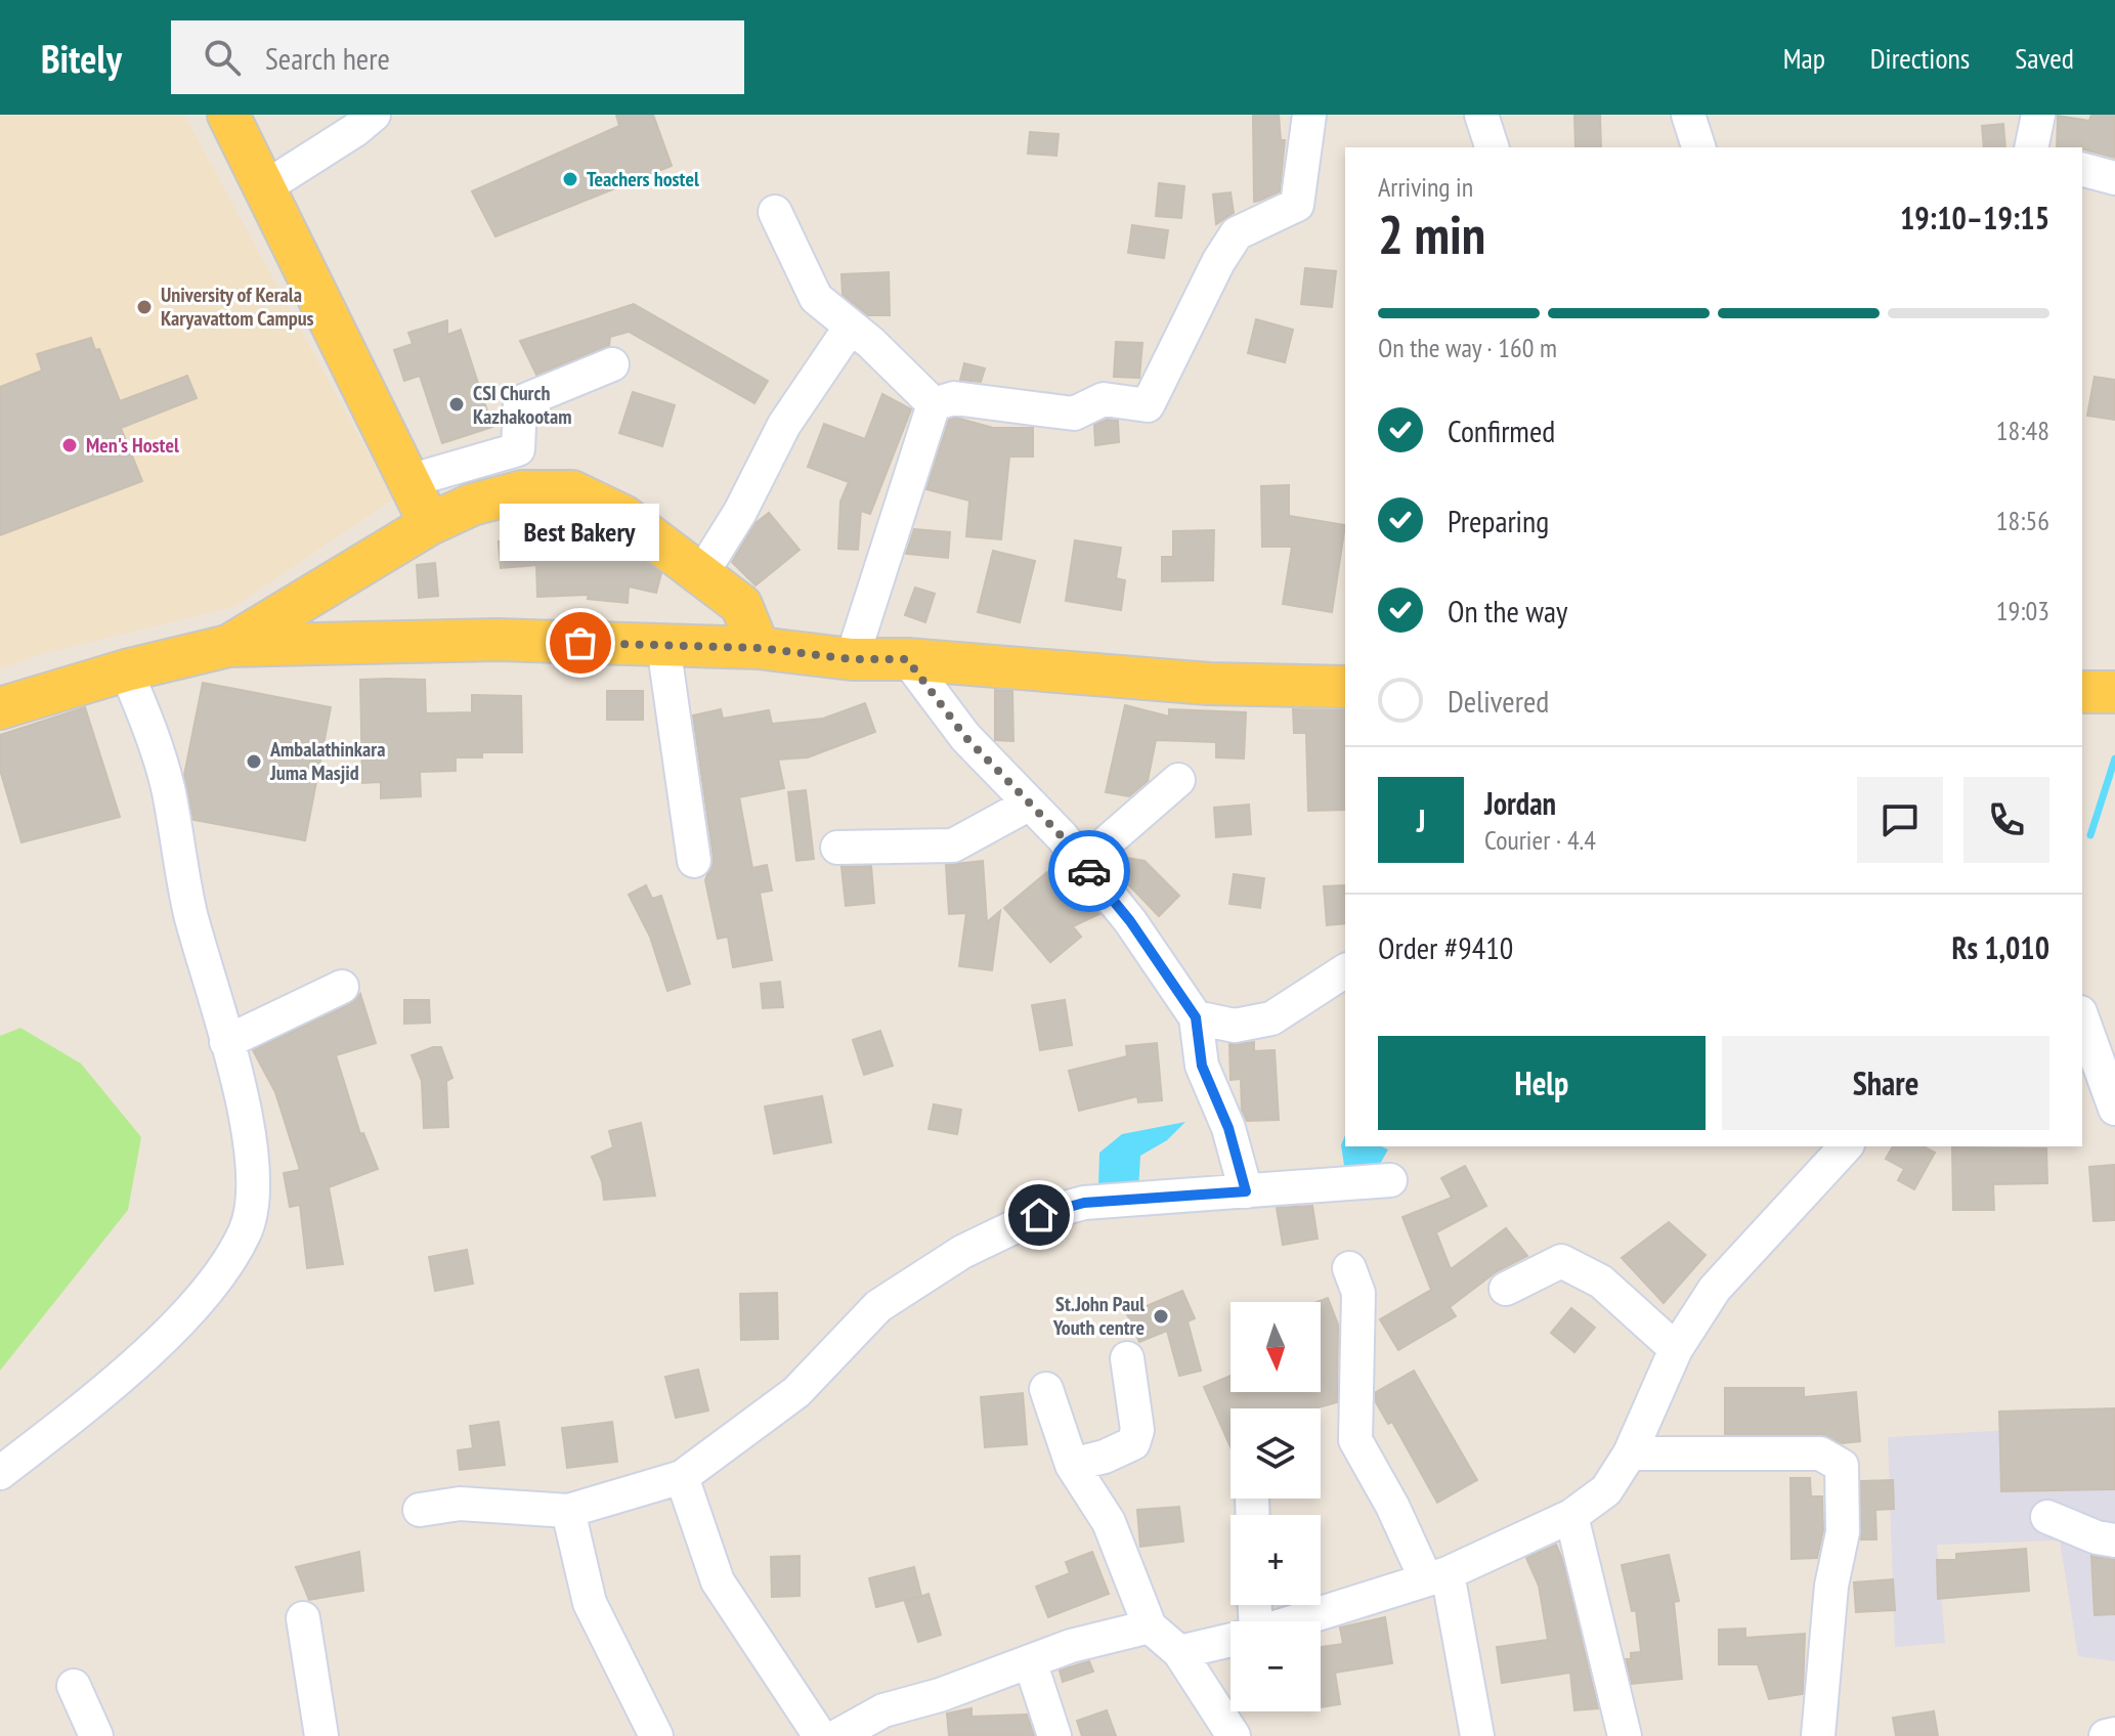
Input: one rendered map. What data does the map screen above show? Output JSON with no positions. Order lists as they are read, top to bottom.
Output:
{
  "places": [
    "Teachers hostel",
    "University of Kerala Karyavattom Campus",
    "CSI Church Kazhakootam",
    "Men's Hostel",
    "Best Bakery",
    "Ambalathinkara Juma Masjid",
    "St.John Paul Youth centre"
  ],
  "north": "bottom",
  "page": {
    "header": "Bitely",
    "search": "Search here",
    "nav": ["Map", "Directions", "Saved"],
    "heading": ["2 min", "Arriving in", "19:10–19:15"],
    "panel": [
      "Jordan",
      "Courier · 4.4",
      "Order #9410",
      "Rs 1,010"
    ],
    "bar": "On the way · 160 m",
    "list": [
      ["Confirmed", "18:48"],
      ["Preparing", "18:56"],
      ["On the way", "19:03"],
      "Delivered"
    ],
    "bubble": "Best Bakery",
    "round": "J",
    "buttons": ["Help", "Share"],
    "map_buttons": ["+", "−"]
  }
}
